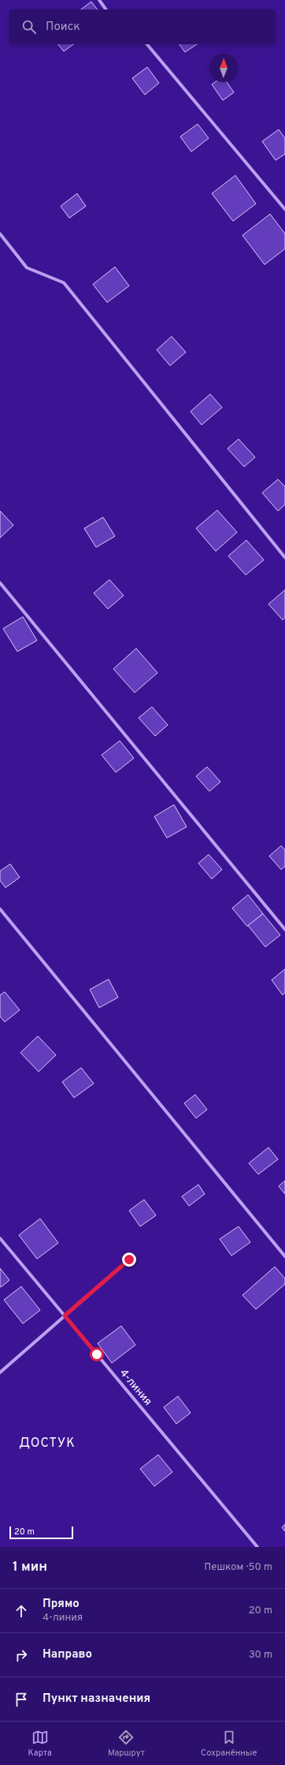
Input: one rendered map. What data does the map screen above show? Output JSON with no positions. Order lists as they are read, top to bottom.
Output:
{
  "streets": {
    "street": ["4-линия"]
  },
  "districts": ["ДОСТУК"],
  "scale_bar": "20 m",
  "north": "top",
  "page": {
    "search": "Поиск",
    "scale": "20 m",
    "heading": ["1 мин", "Пешком · 50 m"],
    "list": [
      ["Прямо", "4-линия", "20 m"],
      ["Направо", "30 m"],
      "Пункт назначения"
    ],
    "nav": ["Карта", "Маршрут", "Сохранённые"]
  }
}
